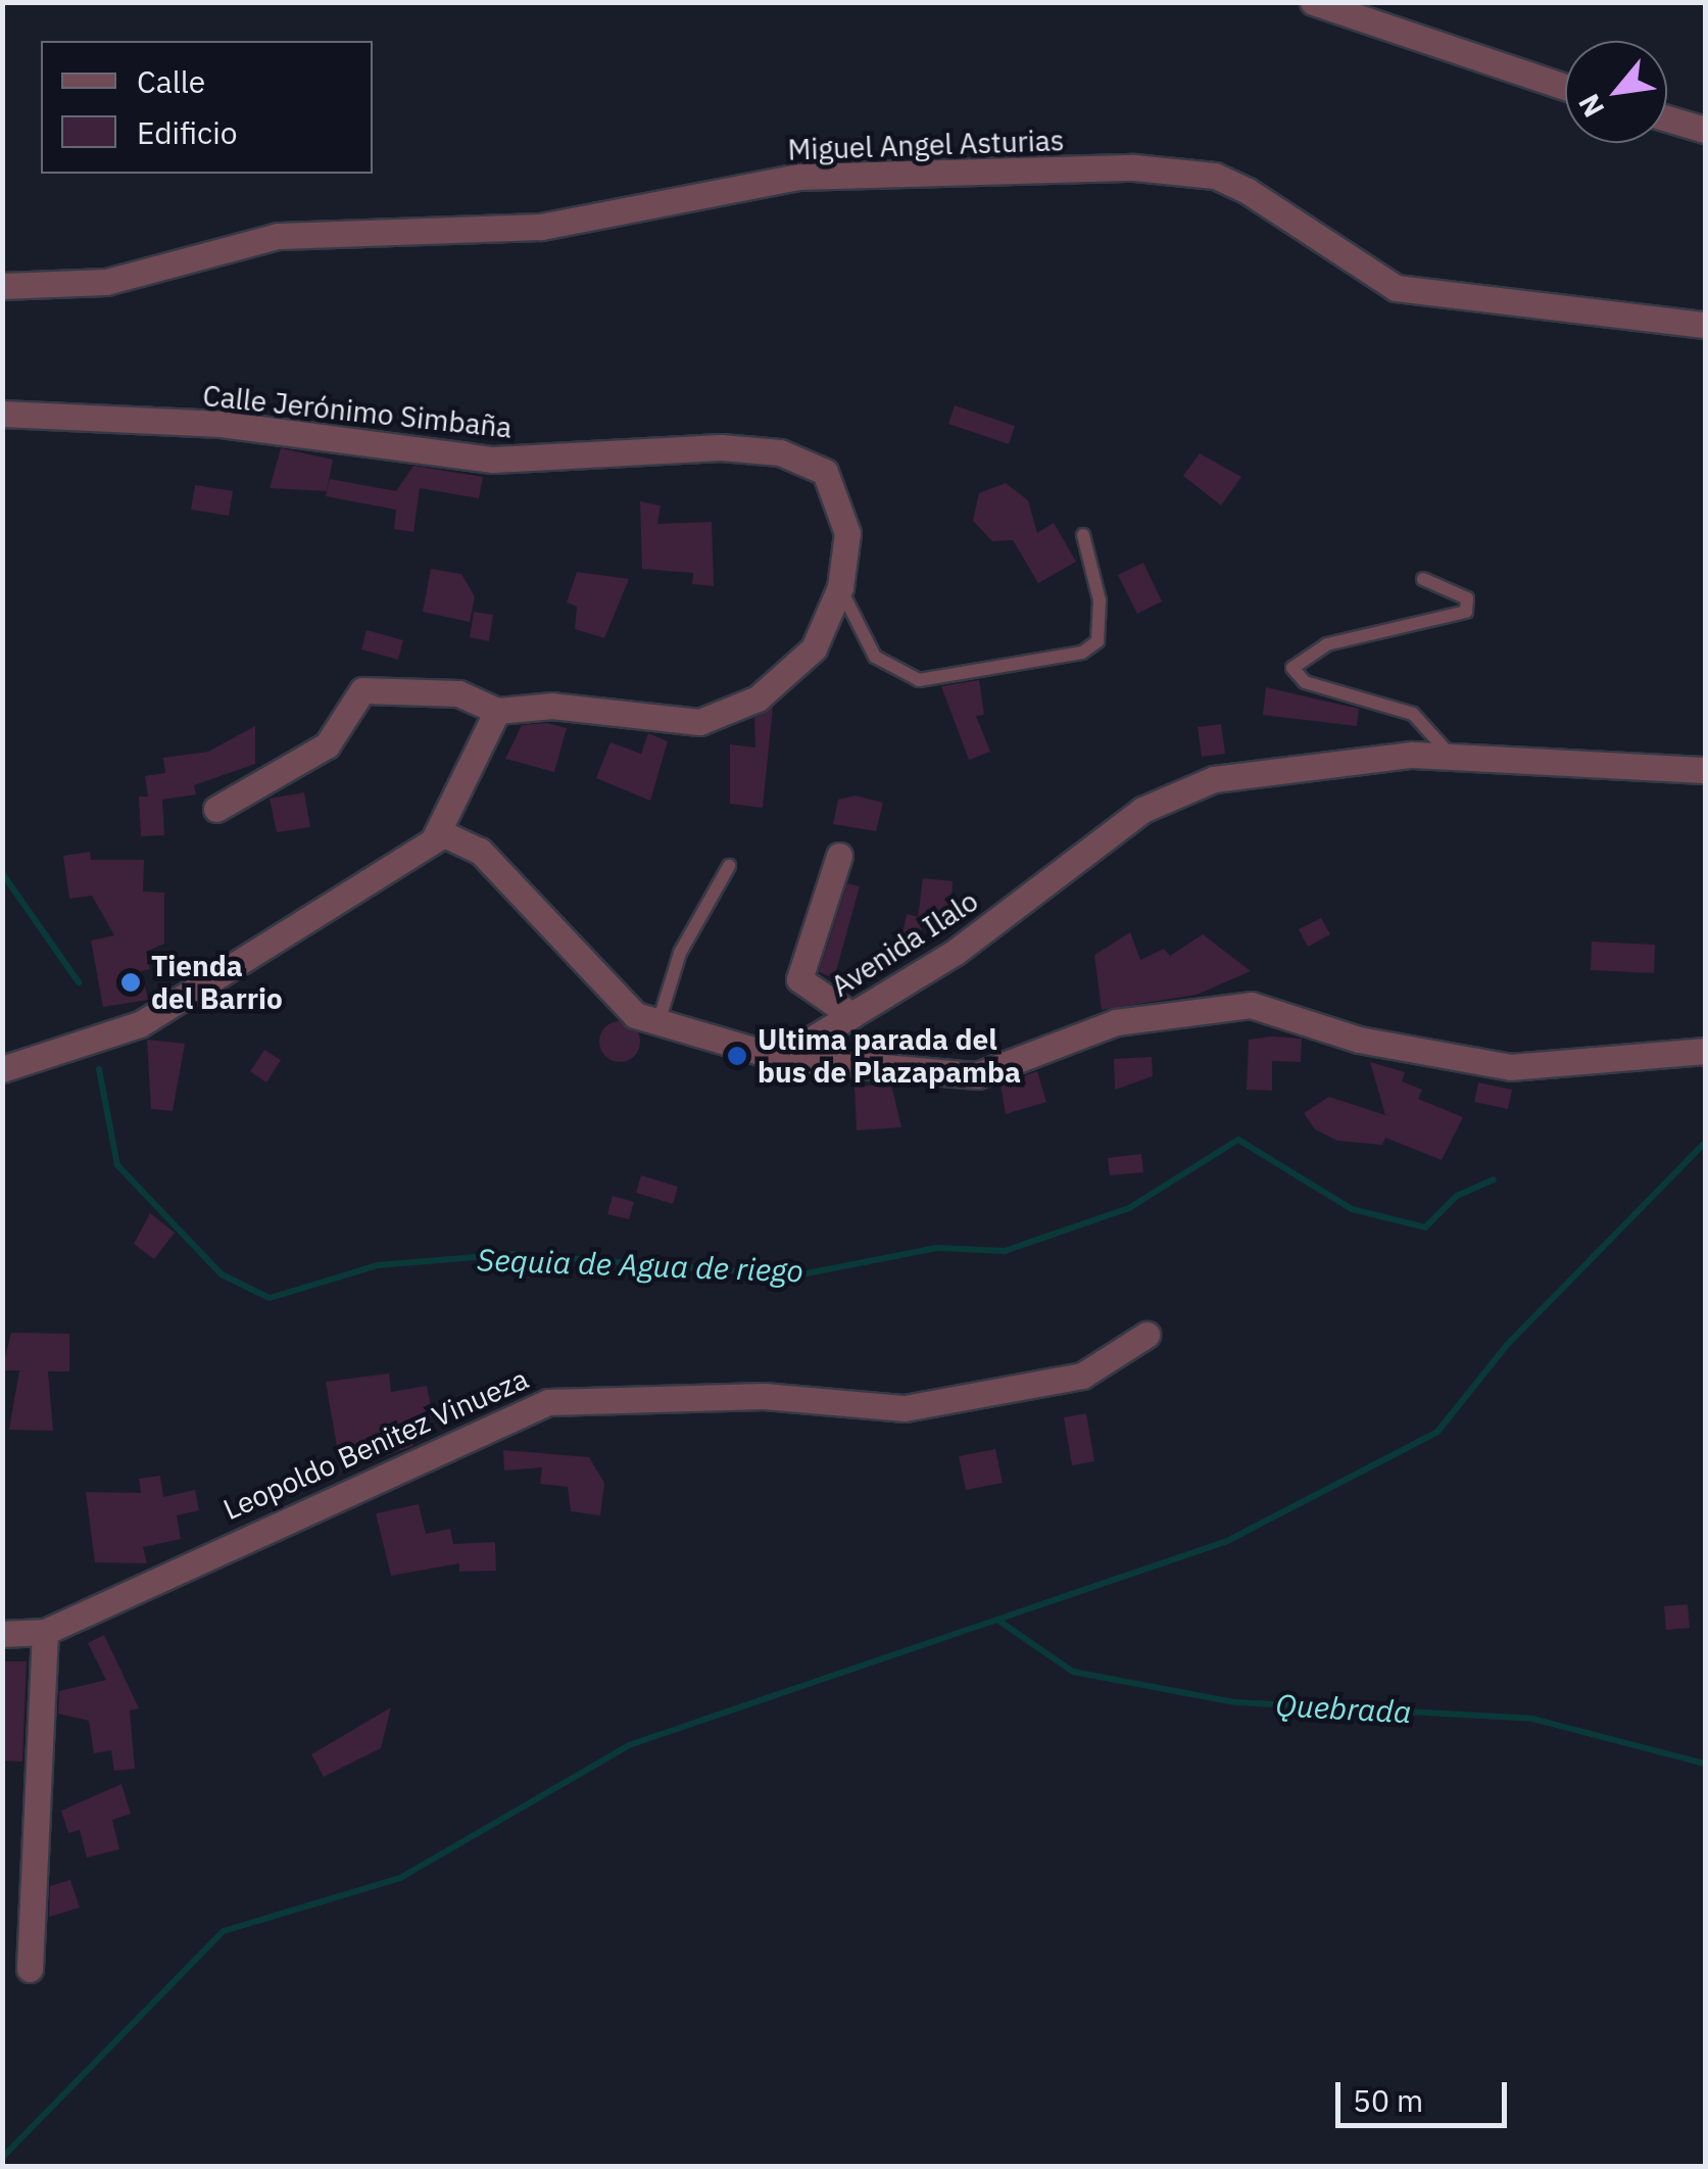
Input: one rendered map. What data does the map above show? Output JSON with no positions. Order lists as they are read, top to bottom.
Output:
{
  "streets": {
    "street": [
      "Miguel Angel Asturias",
      "Calle Jerónimo Simbaña",
      "Avenida Ilalo",
      "Leopoldo Benitez Vinueza"
    ]
  },
  "water": ["Sequia de Agua de riego", "Quebrada"],
  "places": ["Tienda del Barrio", "Ultima parada del bus de Plazapamba"],
  "legend": ["Calle", "Edificio"],
  "scale_bar": "50 m",
  "north": "bottom left"
}
